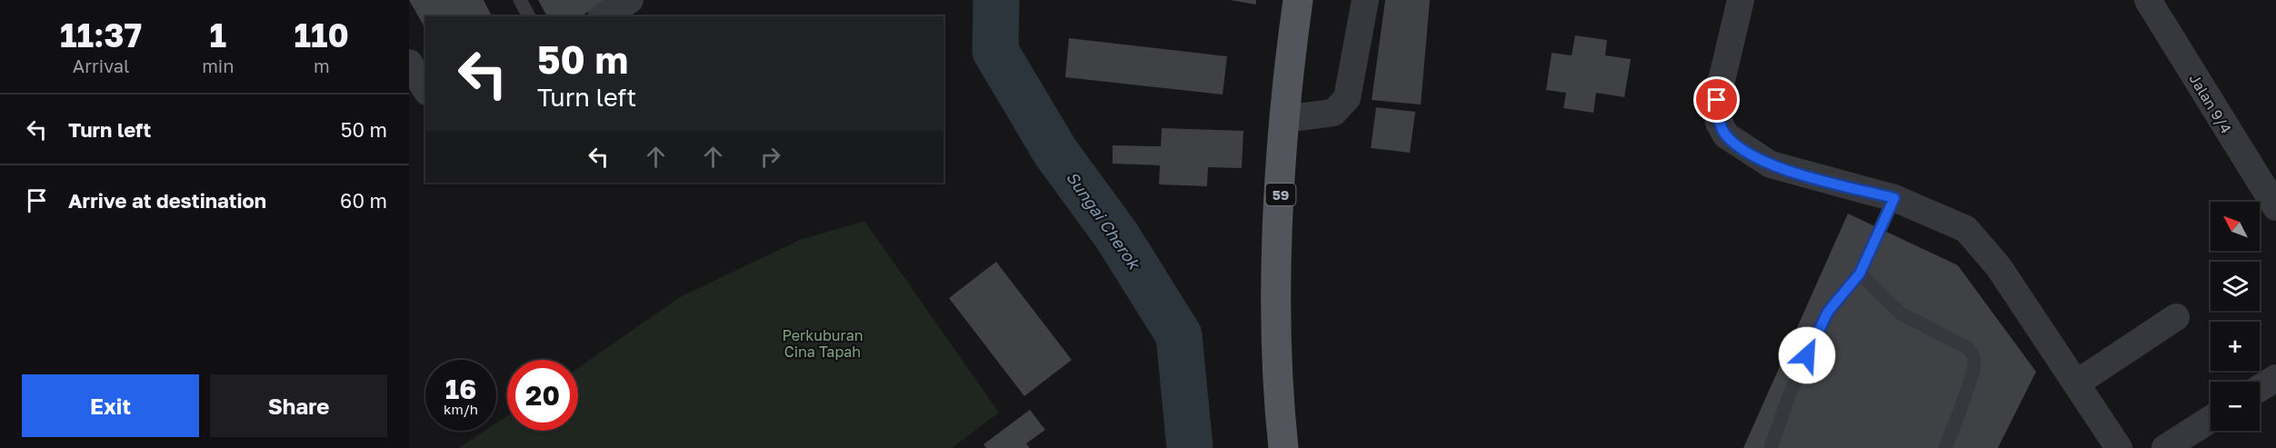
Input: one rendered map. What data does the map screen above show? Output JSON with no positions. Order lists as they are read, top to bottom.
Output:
{
  "streets": {
    "main road": ["59"],
    "street": ["Jalan 9/4"]
  },
  "water": ["Sungai Cherok"],
  "parks": ["Perkuburan Cina Tapah"],
  "north": "top left",
  "page": {
    "eta": [
      "11:37",
      "Arrival",
      "1",
      "min",
      "110",
      "m"
    ],
    "turn": ["50 m", "Turn left"],
    "list": [
      {
        "name": "Turn left",
        "value": "50 m"
      },
      {
        "name": "Arrive at destination",
        "value": "60 m"
      }
    ],
    "map_buttons": ["+", "−"],
    "speed": "16 km/h",
    "limit": "20",
    "buttons": ["Exit", "Share"]
  }
}
